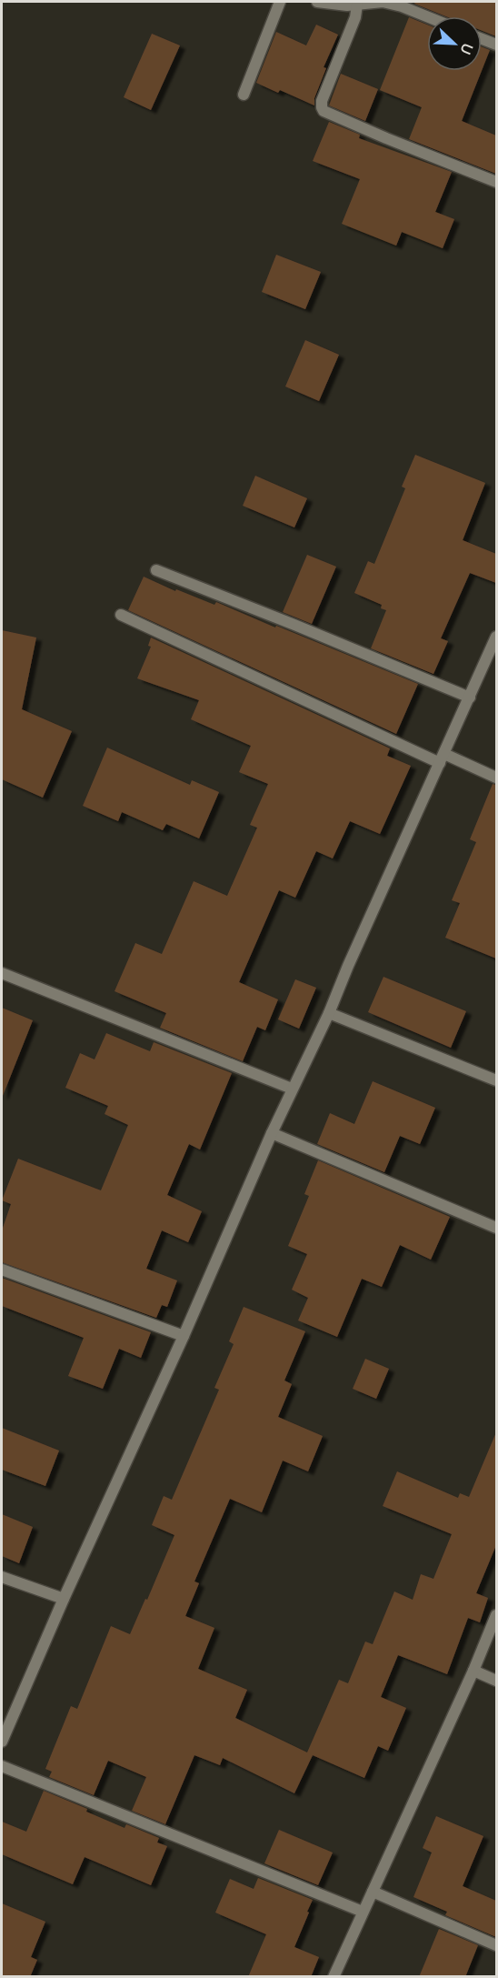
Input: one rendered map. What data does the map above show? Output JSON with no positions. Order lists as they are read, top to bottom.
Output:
{
  "north": "bottom right"
}
